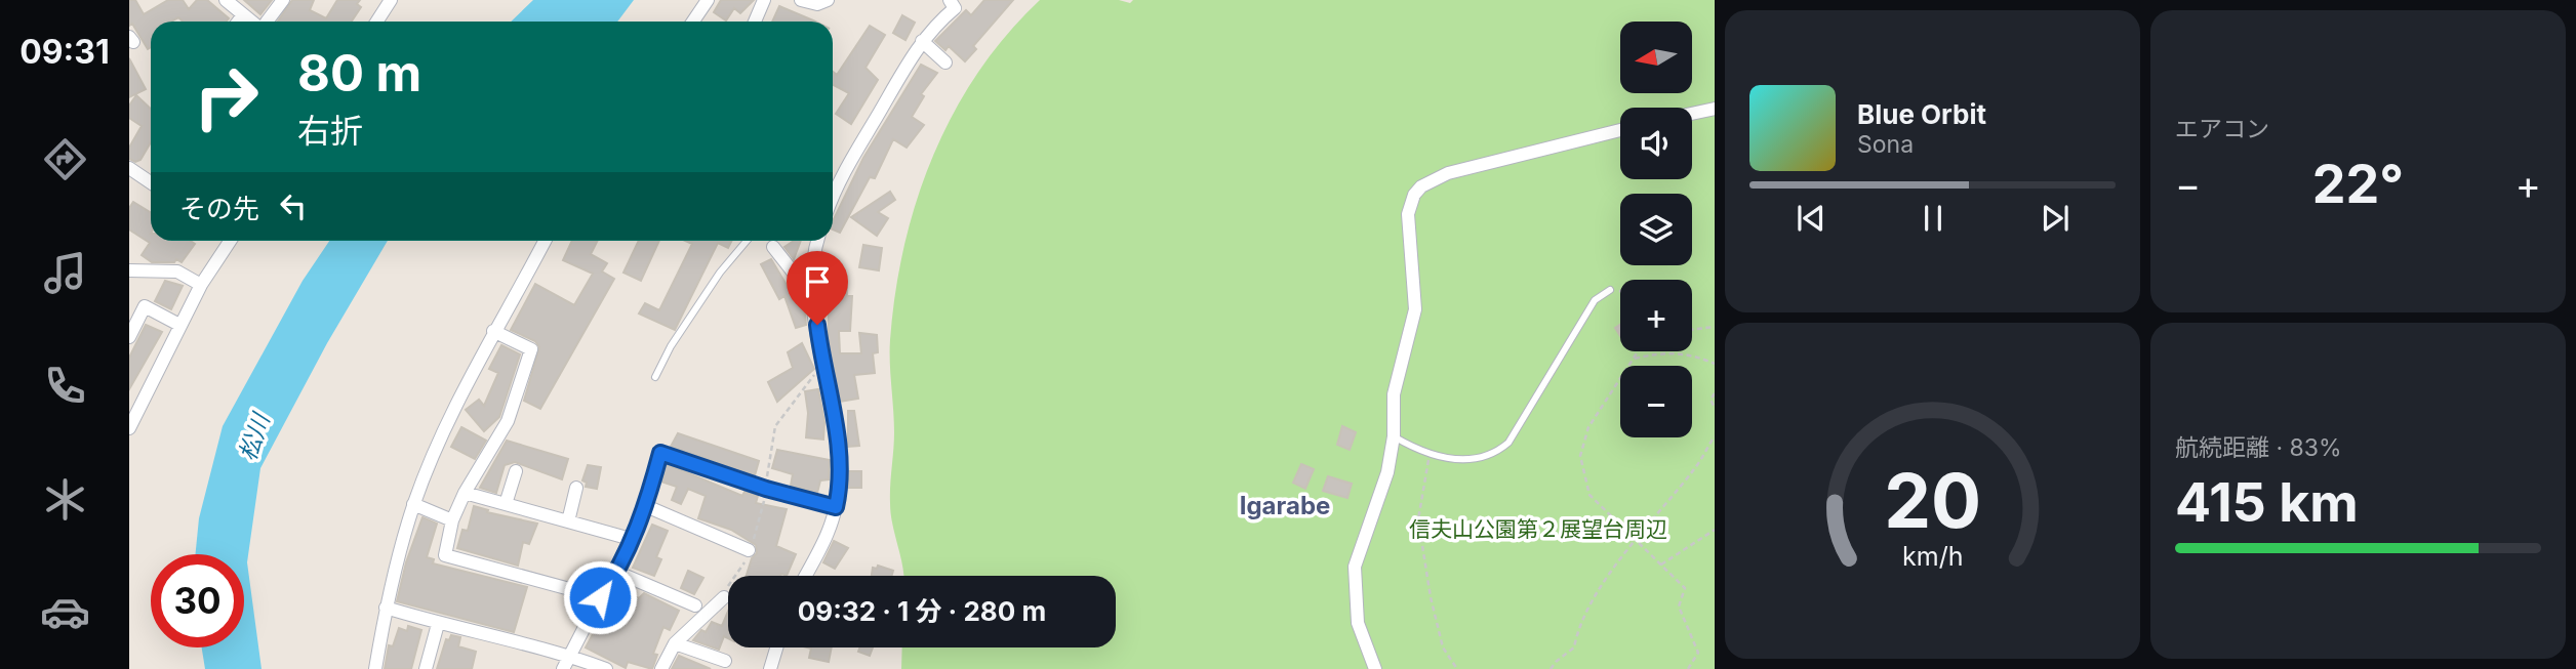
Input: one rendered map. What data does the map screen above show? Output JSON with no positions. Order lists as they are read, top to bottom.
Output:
{
  "districts": ["Igarabe"],
  "water": ["松川"],
  "parks": ["信夫山公園第２展望台周辺"],
  "north": "left",
  "page": {
    "tabs": "09:31",
    "tile": [
      "エアコン",
      ["航続距離 · 83%", "415 km"]
    ],
    "map_buttons": ["+", "−"],
    "turn": ["80 m", "右折"],
    "song": ["Blue Orbit", "Sona"],
    "heat": ["−", "22°", "+"],
    "then": "その先",
    "limit": "30",
    "trip": "09:32 · 1 分 · 280 m",
    "gauge": ["20", "km/h"]
  }
}
